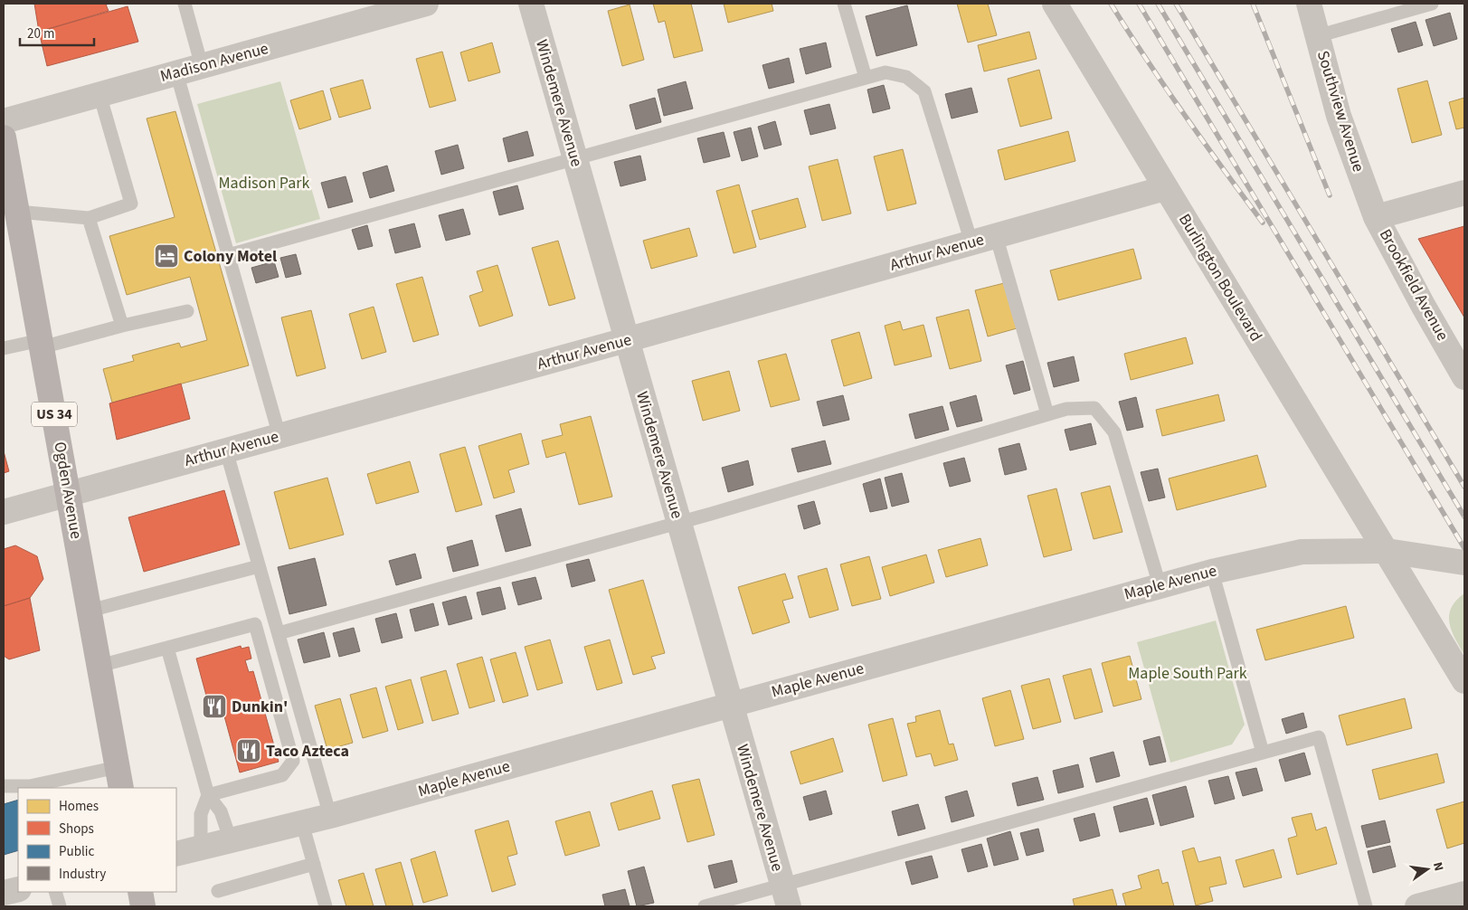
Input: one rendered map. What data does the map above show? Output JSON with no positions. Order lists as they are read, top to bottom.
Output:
{
  "streets": {
    "main road": ["US 34", "Ogden Avenue"],
    "street": [
      "Madison Avenue",
      "Windemere Avenue",
      "Southview Avenue",
      "Arthur Avenue",
      "Burlington Boulevard",
      "Brookfield Avenue",
      "Maple Avenue"
    ]
  },
  "crossings": [
    ["Windemere Avenue", "Arthur Avenue"],
    ["Windemere Avenue", "Maple Avenue"],
    ["Southview Avenue", "Brookfield Avenue"],
    ["Arthur Avenue", "Burlington Boulevard"],
    ["Arthur Avenue", "Ogden Avenue"],
    ["Burlington Boulevard", "Maple Avenue"]
  ],
  "parks": ["Madison Park", "Maple South Park"],
  "places": {
    "hotel": ["Colony Motel"],
    "restaurant": ["Dunkin'", "Taco Azteca"]
  },
  "legend": [
    "Homes",
    "Shops",
    "Public",
    "Industry"
  ],
  "scale_bar": "20 m",
  "north": "right"
}
